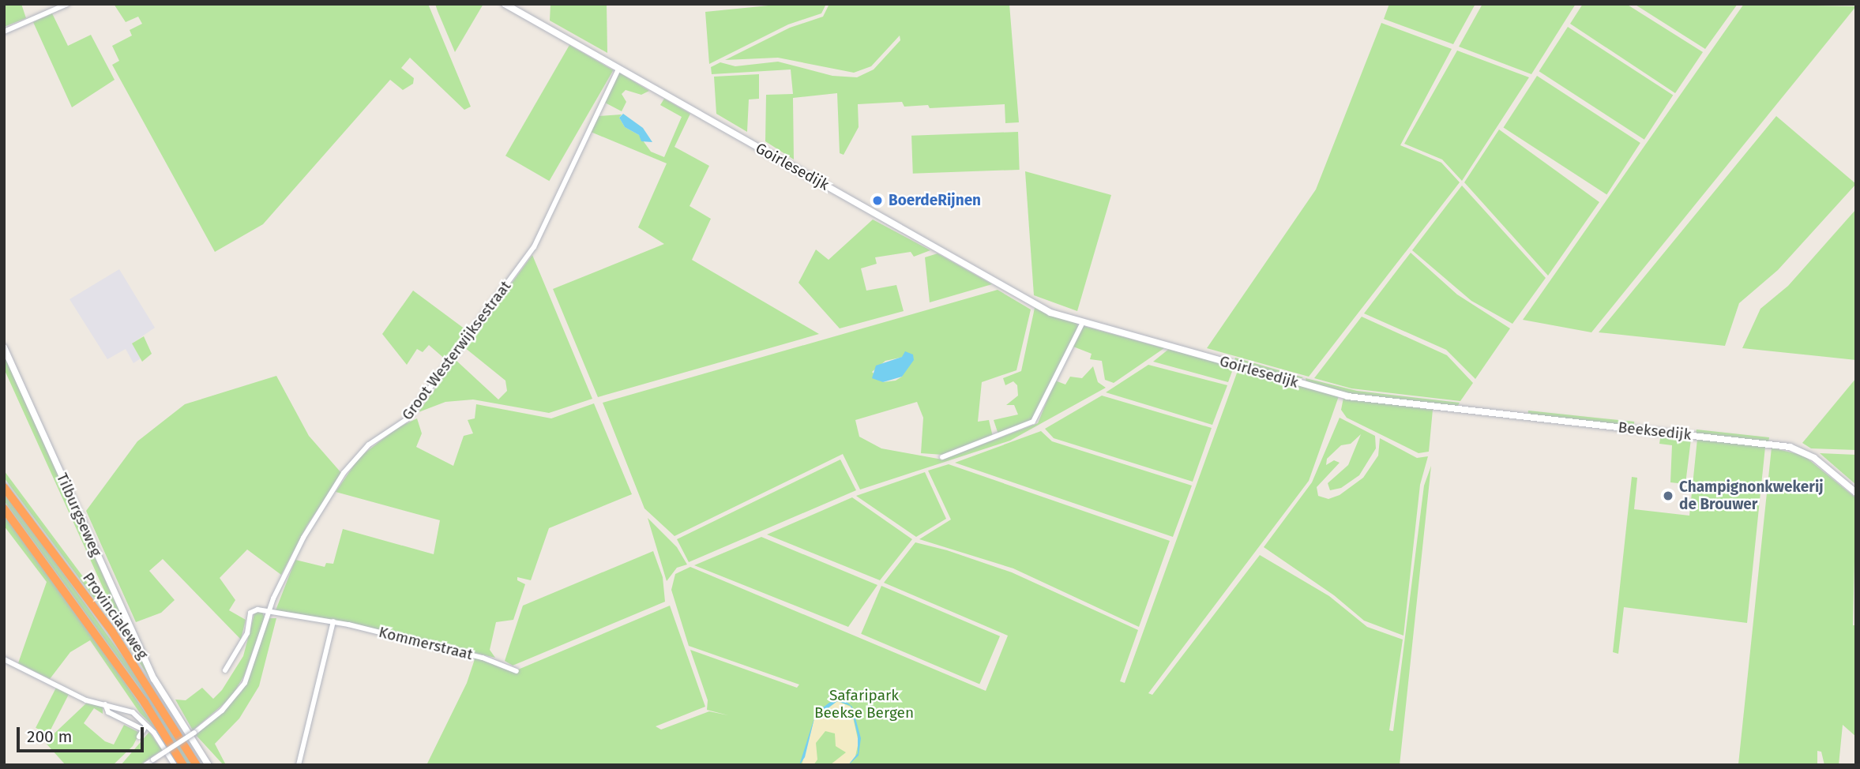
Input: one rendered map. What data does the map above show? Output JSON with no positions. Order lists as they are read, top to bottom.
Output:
{
  "streets": {
    "highway": ["Provincialeweg"],
    "street": [
      "Goirlesedijk",
      "Groot Westerwijksestraat",
      "Beeksedijk",
      "Tilburgseweg",
      "Kommerstraat"
    ]
  },
  "crossings": [
    ["Goirlesedijk", "Groot Westerwijksestraat"],
    ["Goirlesedijk", "Beeksedijk"],
    ["Groot Westerwijksestraat", "Kommerstraat"]
  ],
  "parks": ["Safaripark Beekse Bergen"],
  "places": ["BoerdeRijnen", "Champignonkwekerij de Brouwer"],
  "scale_bar": "200 m"
}
